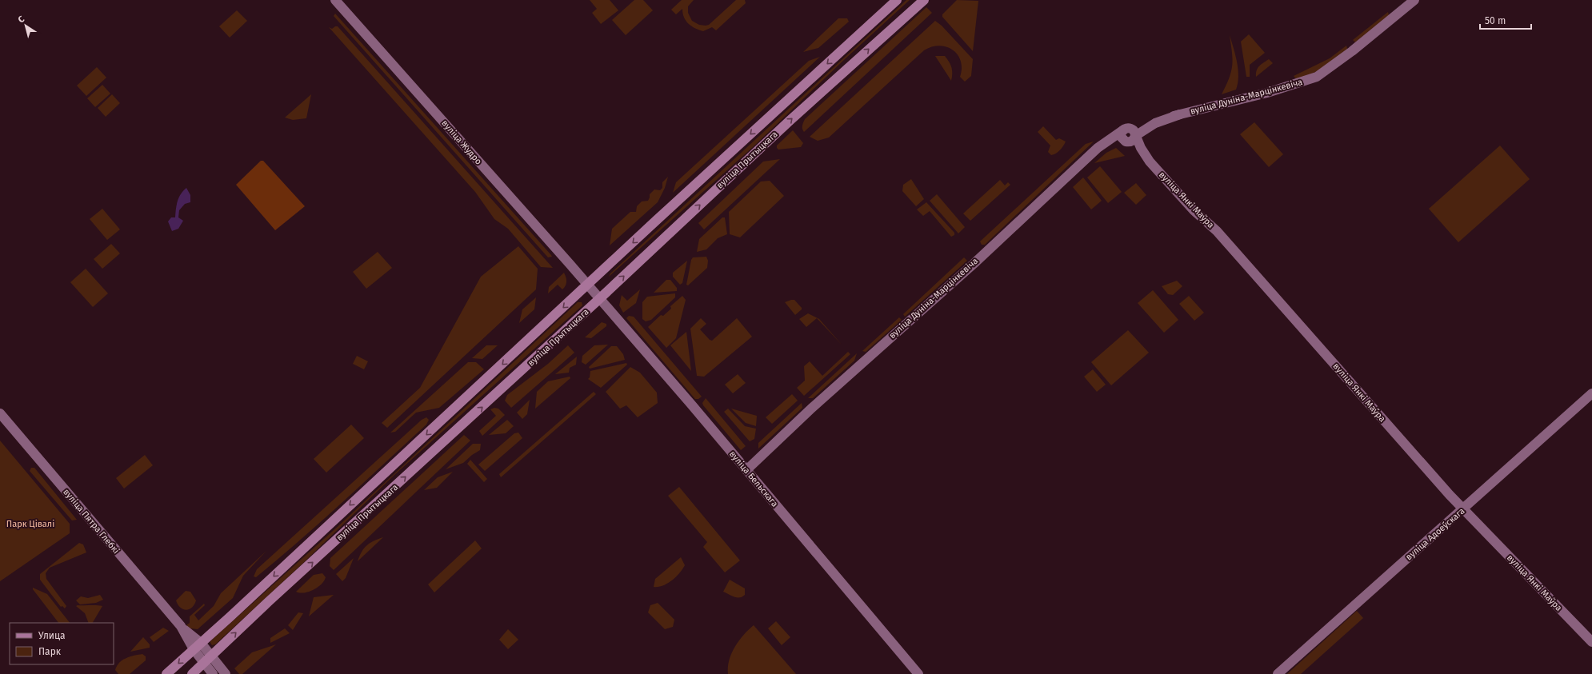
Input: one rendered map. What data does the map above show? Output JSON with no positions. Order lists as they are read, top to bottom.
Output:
{
  "streets": {
    "main road": [
      "вуліца Дуніна-Марцінкевіча",
      "вуліца Жудро",
      "вуліца Прытыцкага",
      "вуліца Янкі Маўра",
      "вуліца Бельскага",
      "вуліца Пятра Глебкі",
      "вуліца Адоеўскага"
    ]
  },
  "crossings": [
    ["вуліца Дуніна-Марцінкевіча", "вуліца Янкі Маўра"],
    ["вуліца Дуніна-Марцінкевіча", "вуліца Бельскага"],
    ["вуліца Жудро", "вуліца Прытыцкага"],
    ["вуліца Жудро", "вуліца Бельскага"],
    ["вуліца Прытыцкага", "вуліца Бельскага"],
    ["вуліца Янкі Маўра", "вуліца Адоеўскага"]
  ],
  "parks": ["Парк Цівалі"],
  "legend": ["Улица", "Парк"],
  "scale_bar": "50 m",
  "north": "top left"
}
